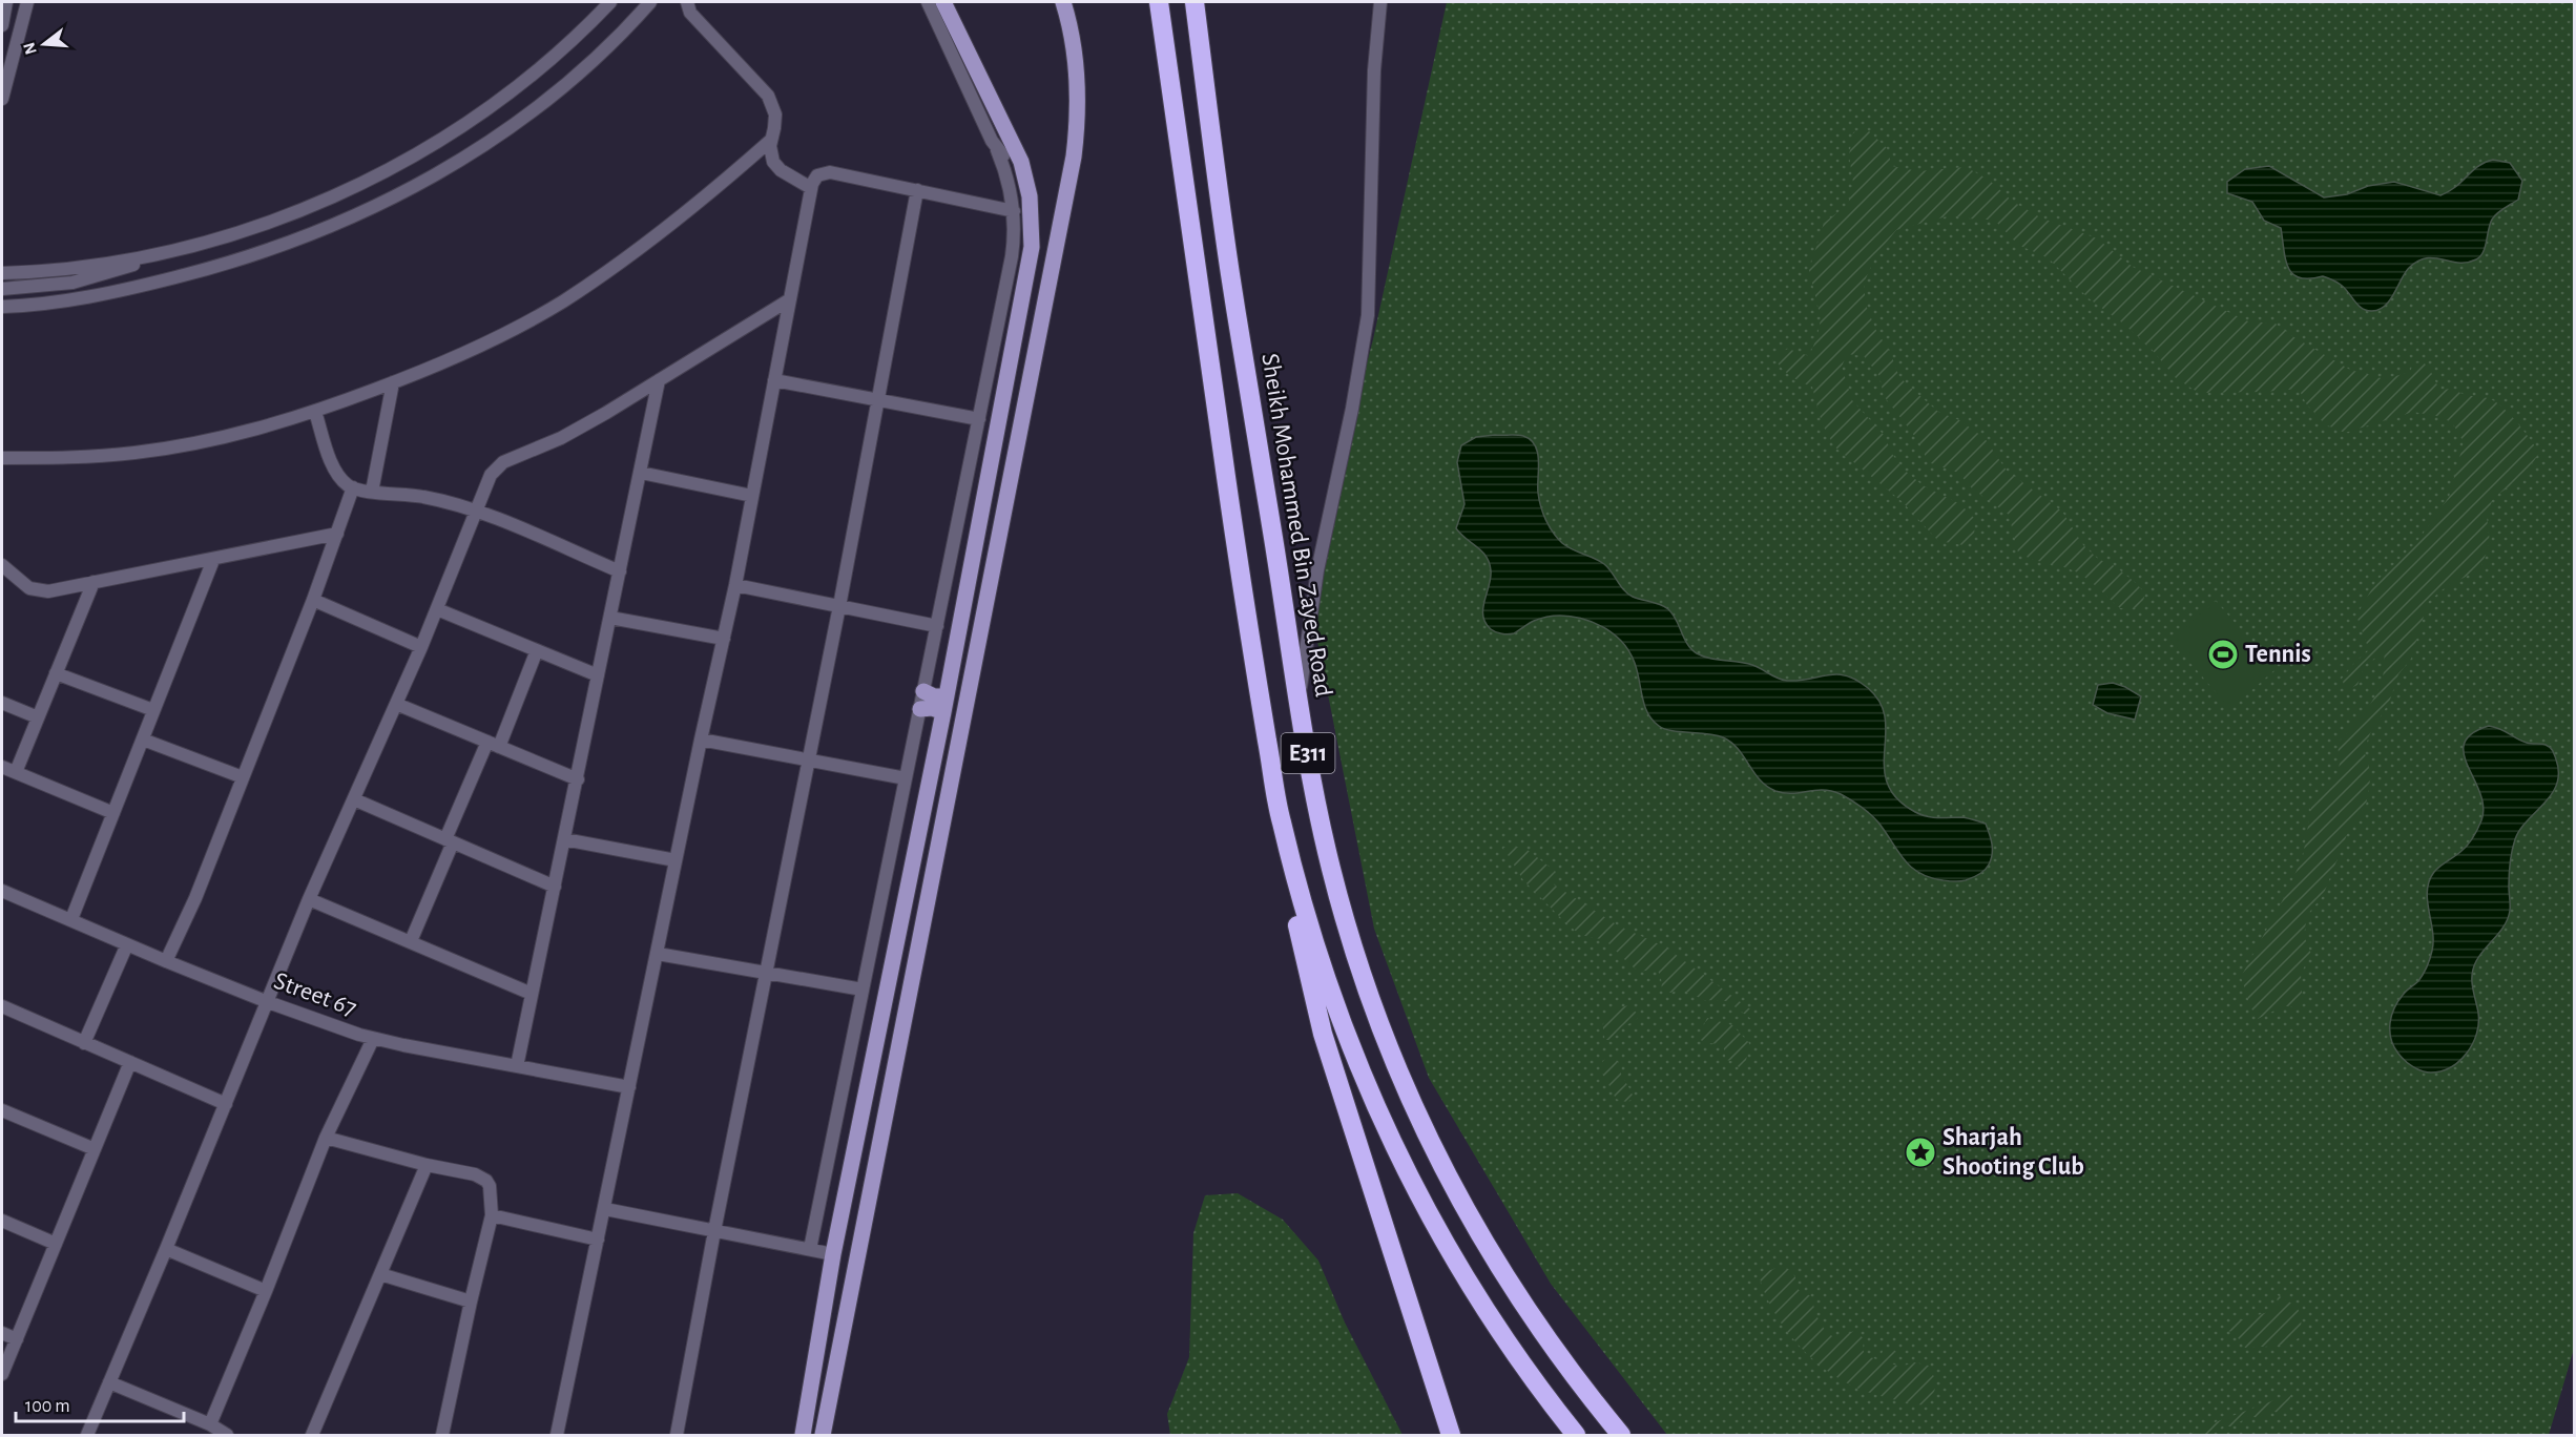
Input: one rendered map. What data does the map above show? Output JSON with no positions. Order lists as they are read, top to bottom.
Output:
{
  "streets": {
    "highway": ["Sheikh Mohammed Bin Zayed Road", "E311"],
    "street": ["Street 67"]
  },
  "places": {
    "sports": ["Tennis"],
    "place": ["Sharjah Shooting Club"]
  },
  "scale_bar": "100 m",
  "north": "left"
}
